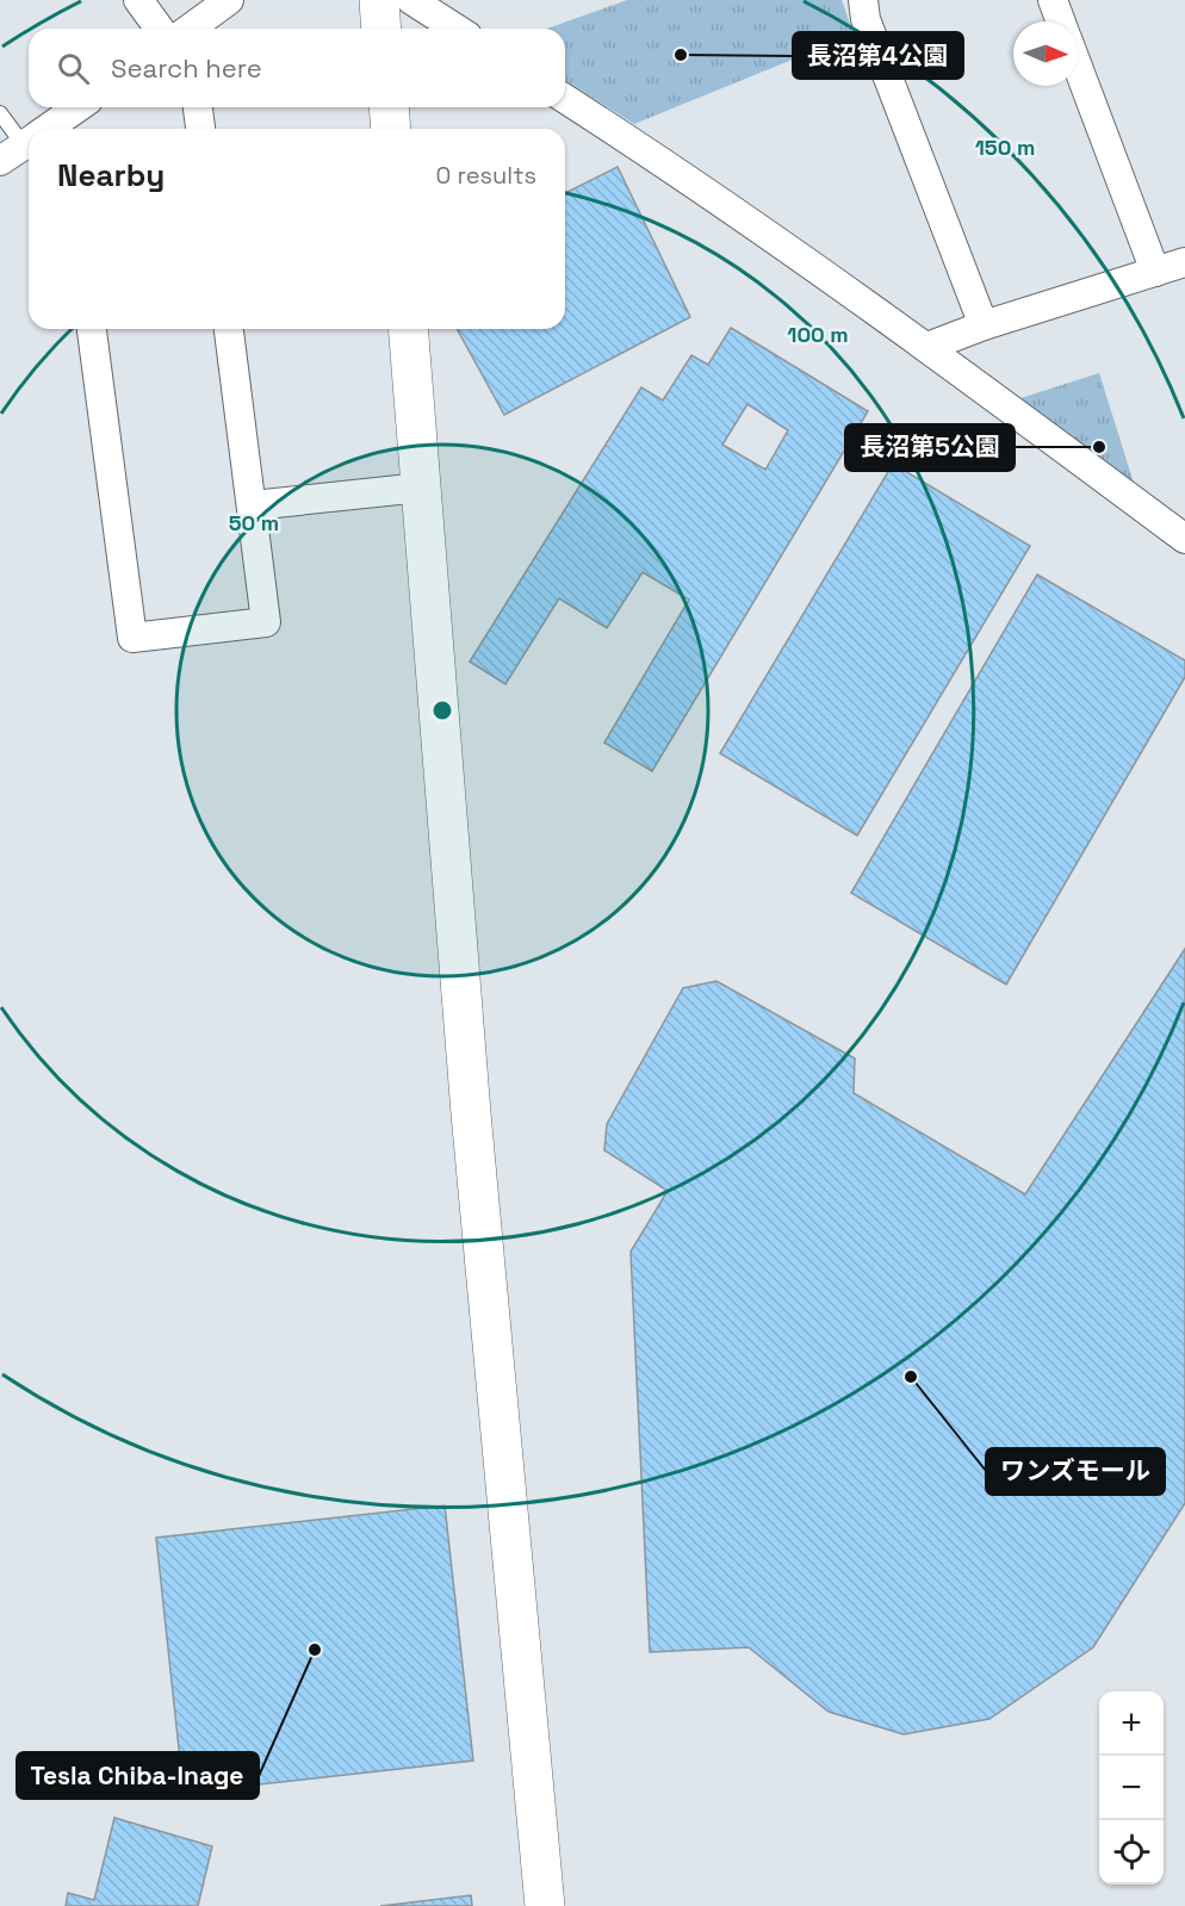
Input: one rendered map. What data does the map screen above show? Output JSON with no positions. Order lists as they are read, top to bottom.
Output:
{
  "places": [
    "長沼第4公園",
    "長沼第5公園",
    "ワンズモール",
    "Tesla Chiba-Inage"
  ],
  "north": "right",
  "page": {
    "search": "Search here",
    "heading": ["Nearby", "0 results"],
    "map_buttons": ["+", "−"]
  },
  "rings": ["150 m", "100 m", "50 m"]
}
